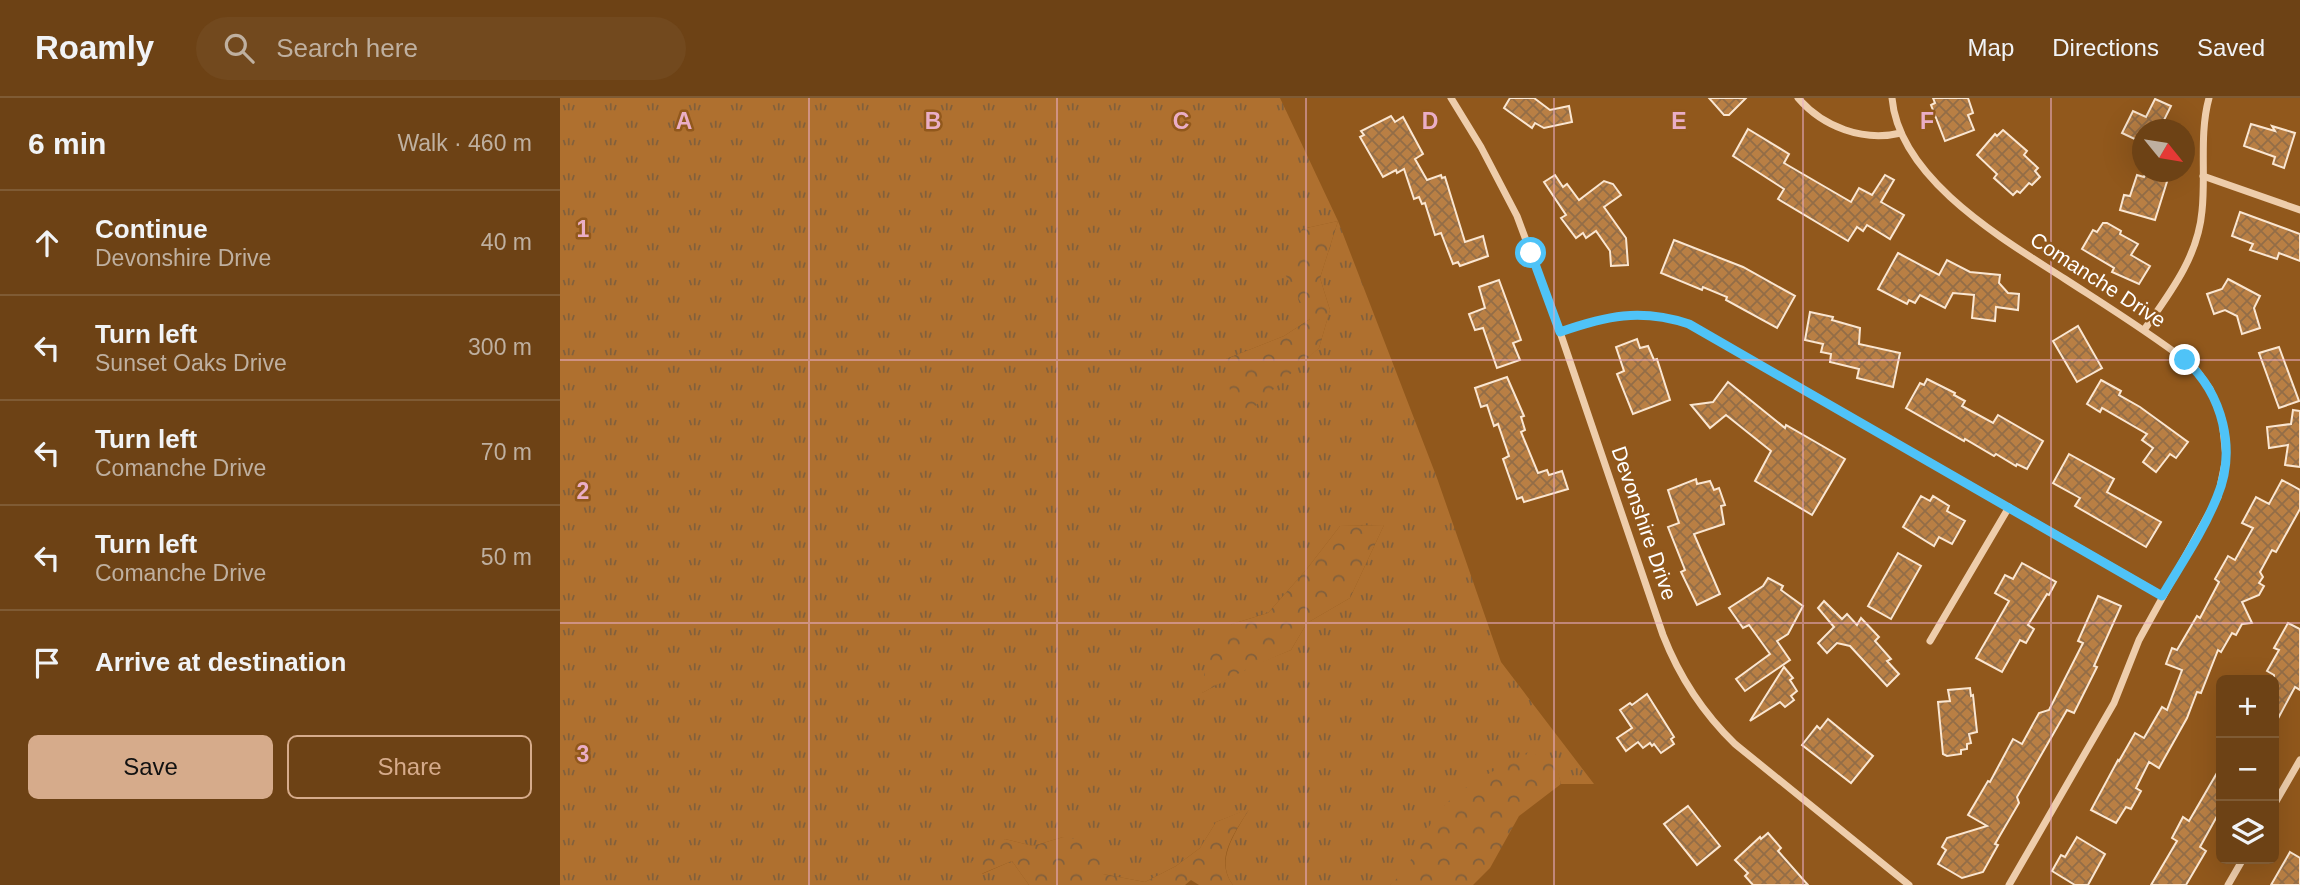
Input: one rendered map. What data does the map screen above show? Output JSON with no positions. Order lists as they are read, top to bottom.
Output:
{
  "streets": {
    "street": ["Comanche Drive", "Devonshire Drive"]
  },
  "north": "bottom right",
  "page": {
    "header": "Roamly",
    "search": "Search here",
    "nav": ["Map", "Directions", "Saved"],
    "heading": ["6 min", "Walk · 460 m"],
    "list": [
      ["Continue", "Devonshire Drive", "40 m"],
      ["Turn left", "Sunset Oaks Drive", "300 m"],
      ["Turn left", "Comanche Drive", "70 m"],
      ["Turn left", "Comanche Drive", "50 m"],
      "Arrive at destination"
    ],
    "map_buttons": ["+", "−"],
    "buttons": ["Save", "Share"]
  },
  "grid": {
    "columns": [
      "A",
      "B",
      "C",
      "D",
      "E",
      "F"
    ],
    "rows": ["1", "2", "3"]
  }
}
